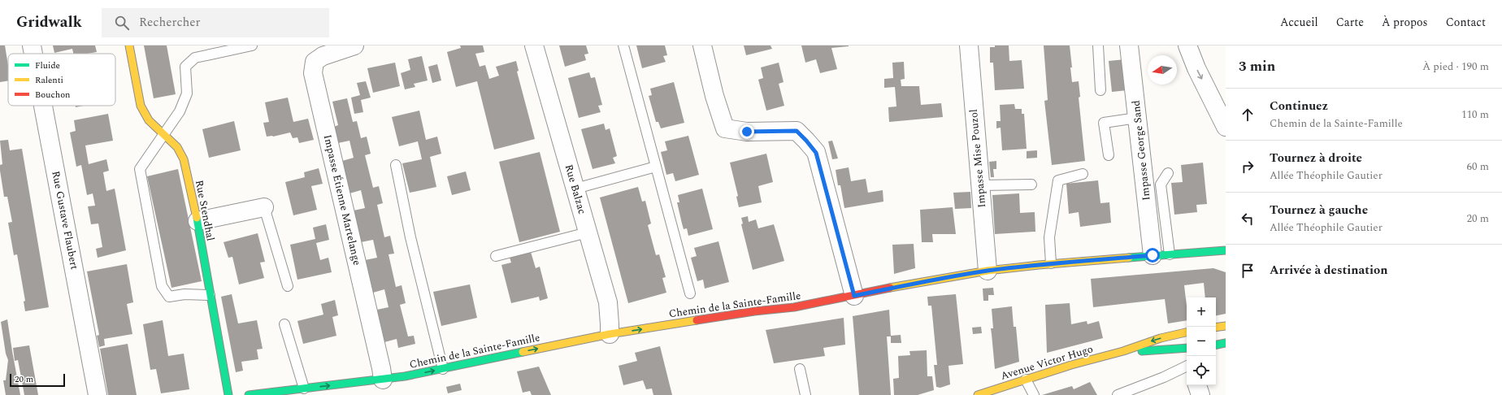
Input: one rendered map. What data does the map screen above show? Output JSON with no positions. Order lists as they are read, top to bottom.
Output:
{
  "streets": {
    "street": [
      "Impasse George Sand",
      "Impasse Mise Pouzol",
      "Rue Balzac",
      "Impasse Étienne Martelange",
      "Rue Stendhal",
      "Rue Gustave Flaubert",
      "Chemin de la Sainte-Famille",
      "Avenue Victor Hugo"
    ]
  },
  "crossings": [
    ["Impasse George Sand", "Chemin de la Sainte-Famille"],
    ["Impasse Mise Pouzol", "Chemin de la Sainte-Famille"],
    ["Rue Balzac", "Chemin de la Sainte-Famille"],
    ["Impasse Étienne Martelange", "Chemin de la Sainte-Famille"]
  ],
  "one_way": ["Chemin de la Sainte-Famille"],
  "legend": ["Fluide", "Ralenti", "Bouchon"],
  "scale_bar": "20 m",
  "north": "left",
  "page": {
    "header": "Gridwalk",
    "search": "Rechercher",
    "nav": [
      "Accueil",
      "Carte",
      "À propos",
      "Contact"
    ],
    "heading": ["3 min", "À pied · 190 m"],
    "list": [
      ["Continuez", "Chemin de la Sainte-Famille", "110 m"],
      ["Tournez à droite", "Allée Théophile Gautier", "60 m"],
      ["Tournez à gauche", "Allée Théophile Gautier", "20 m"],
      "Arrivée à destination"
    ],
    "map_buttons": ["+", "−"],
    "scale": "20 m"
  }
}
